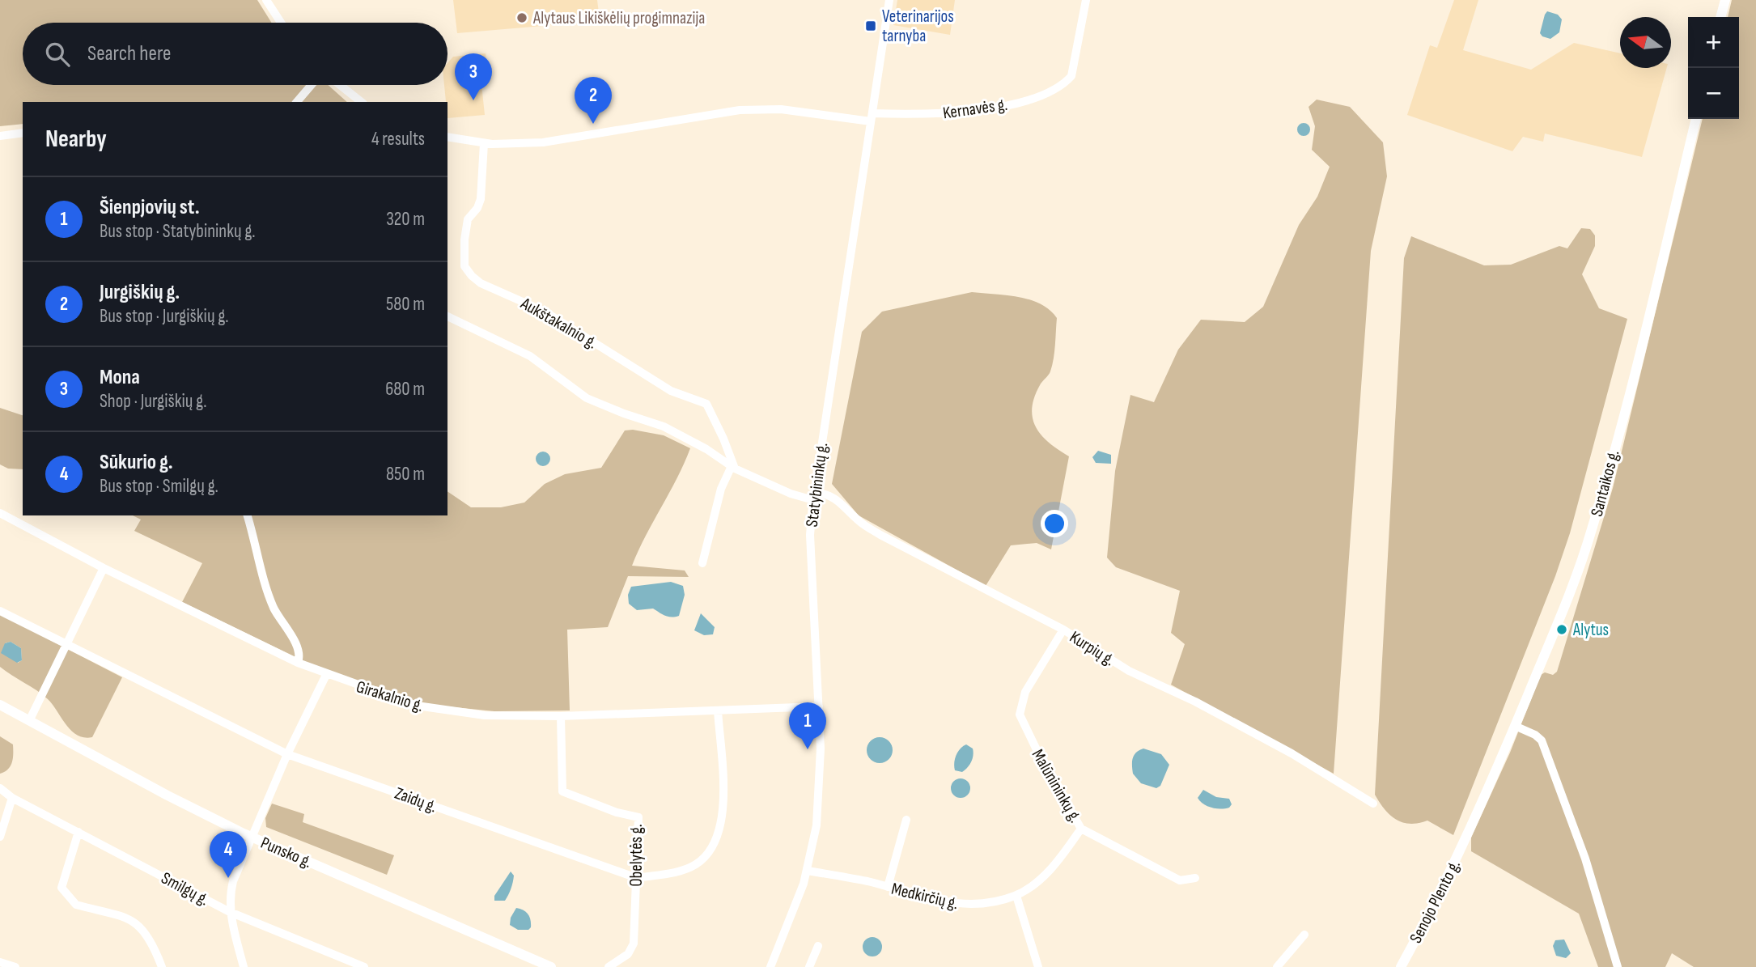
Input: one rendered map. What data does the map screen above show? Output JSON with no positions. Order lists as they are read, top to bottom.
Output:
{
  "streets": {
    "main road": ["Santaikos g.", "Punsko g.", "Senojo Plento g."],
    "street": [
      "Kernavės g.",
      "Aukštakalnio g.",
      "Statybininkų g.",
      "Kurpių g.",
      "Girakalnio g.",
      "Malūnininkų g.",
      "Zaidų g.",
      "Obelytės g.",
      "Smilgų g.",
      "Medkirčių g."
    ]
  },
  "crossings": [
    ["Kernavės g.", "Aukštakalnio g."],
    ["Kernavės g.", "Statybininkų g."],
    ["Santaikos g.", "Senojo Plento g."],
    ["Statybininkų g.", "Kurpių g."],
    ["Statybininkų g.", "Girakalnio g."],
    ["Statybininkų g.", "Medkirčių g."],
    ["Kurpių g.", "Malūnininkų g."],
    ["Girakalnio g.", "Zaidų g."],
    ["Girakalnio g.", "Obelytės g."],
    ["Malūnininkų g.", "Medkirčių g."],
    ["Zaidų g.", "Obelytės g."]
  ],
  "places": {
    "other": ["Alytaus Likiškėlių progimnazija", "Alytus"],
    "transit": ["Veterinarijos tarnyba"]
  },
  "north": "left",
  "page": {
    "map_buttons": ["+", "−"],
    "search": "Search here",
    "pins": [
      "3",
      "2",
      "1",
      "4"
    ],
    "heading": ["Nearby", "4 results"],
    "list": [
      {
        "mark": "1",
        "name": "Šienpjovių st.",
        "note": "Bus stop · Statybininkų g.",
        "value": "320 m"
      },
      {
        "mark": "2",
        "name": "Jurgiškių g.",
        "note": "Bus stop · Jurgiškių g.",
        "value": "580 m"
      },
      {
        "mark": "3",
        "name": "Mona",
        "note": "Shop · Jurgiškių g.",
        "value": "680 m"
      },
      {
        "mark": "4",
        "name": "Sūkurio g.",
        "note": "Bus stop · Smilgų g.",
        "value": "850 m"
      }
    ]
  }
}
